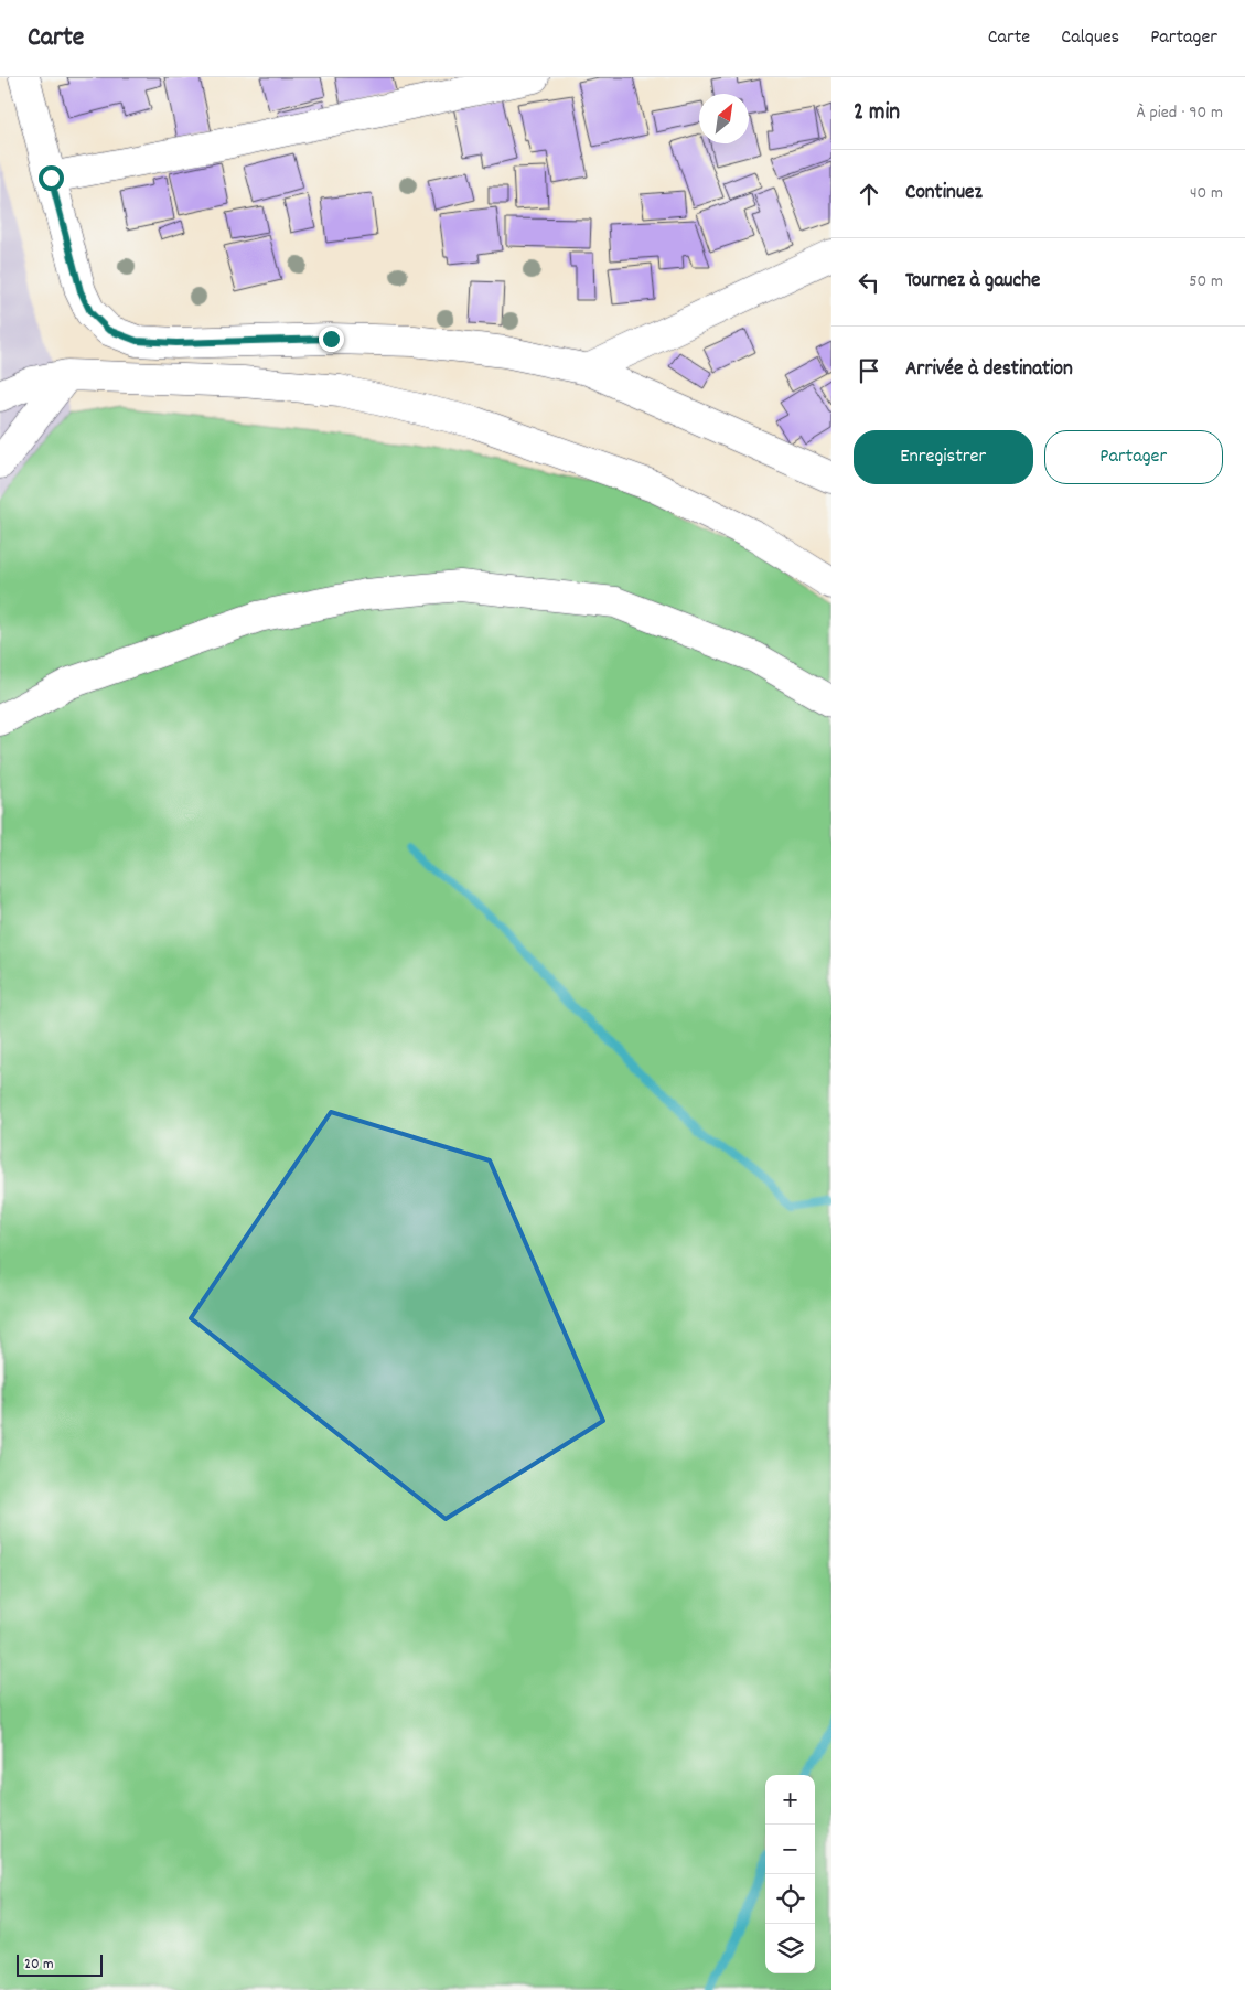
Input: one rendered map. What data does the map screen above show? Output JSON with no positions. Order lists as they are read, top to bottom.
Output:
{
  "scale_bar": "20 m",
  "north": "top right",
  "page": {
    "header": "Carte",
    "nav": ["Carte", "Calques", "Partager"],
    "heading": ["2 min", "À pied · 90 m"],
    "list": [
      ["Continuez", "40 m"],
      ["Tournez à gauche", "50 m"],
      "Arrivée à destination"
    ],
    "buttons": ["Enregistrer", "Partager"],
    "map_buttons": ["+", "−"],
    "scale": "20 m"
  }
}
